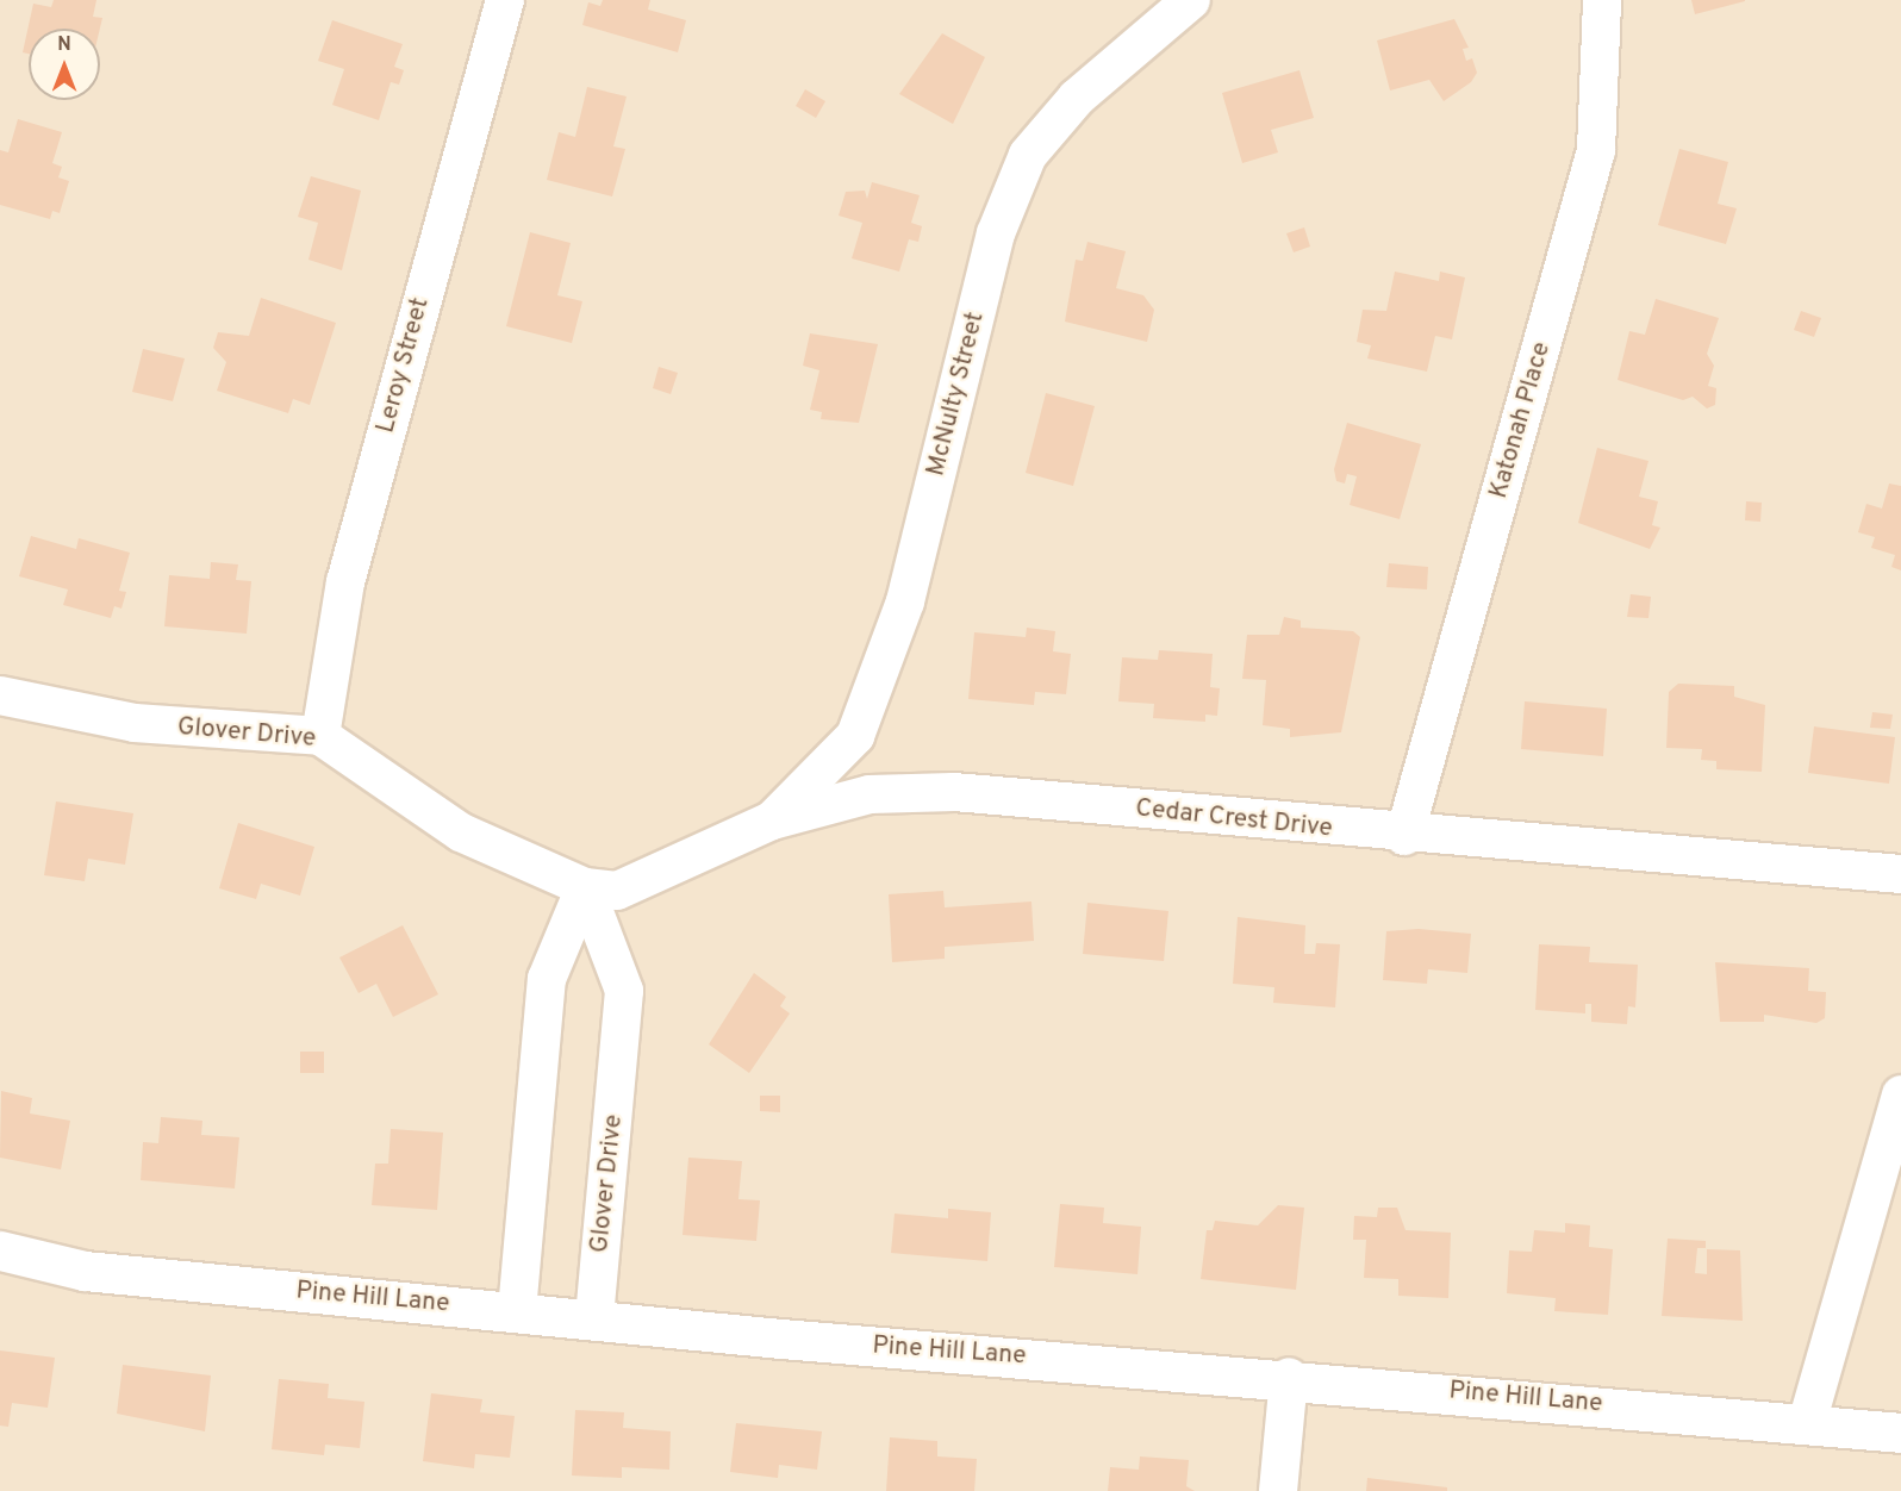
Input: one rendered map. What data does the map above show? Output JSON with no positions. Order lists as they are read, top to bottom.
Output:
{
  "streets": {
    "street": [
      "Leroy Street",
      "McNulty Street",
      "Katonah Place",
      "Glover Drive",
      "Cedar Crest Drive",
      "Pine Hill Lane"
    ]
  },
  "crossings": [
    ["Leroy Street", "Glover Drive"],
    ["McNulty Street", "Cedar Crest Drive"],
    ["Katonah Place", "Cedar Crest Drive"],
    ["Glover Drive", "Cedar Crest Drive"],
    ["Glover Drive", "Pine Hill Lane"]
  ],
  "north": "top"
}
